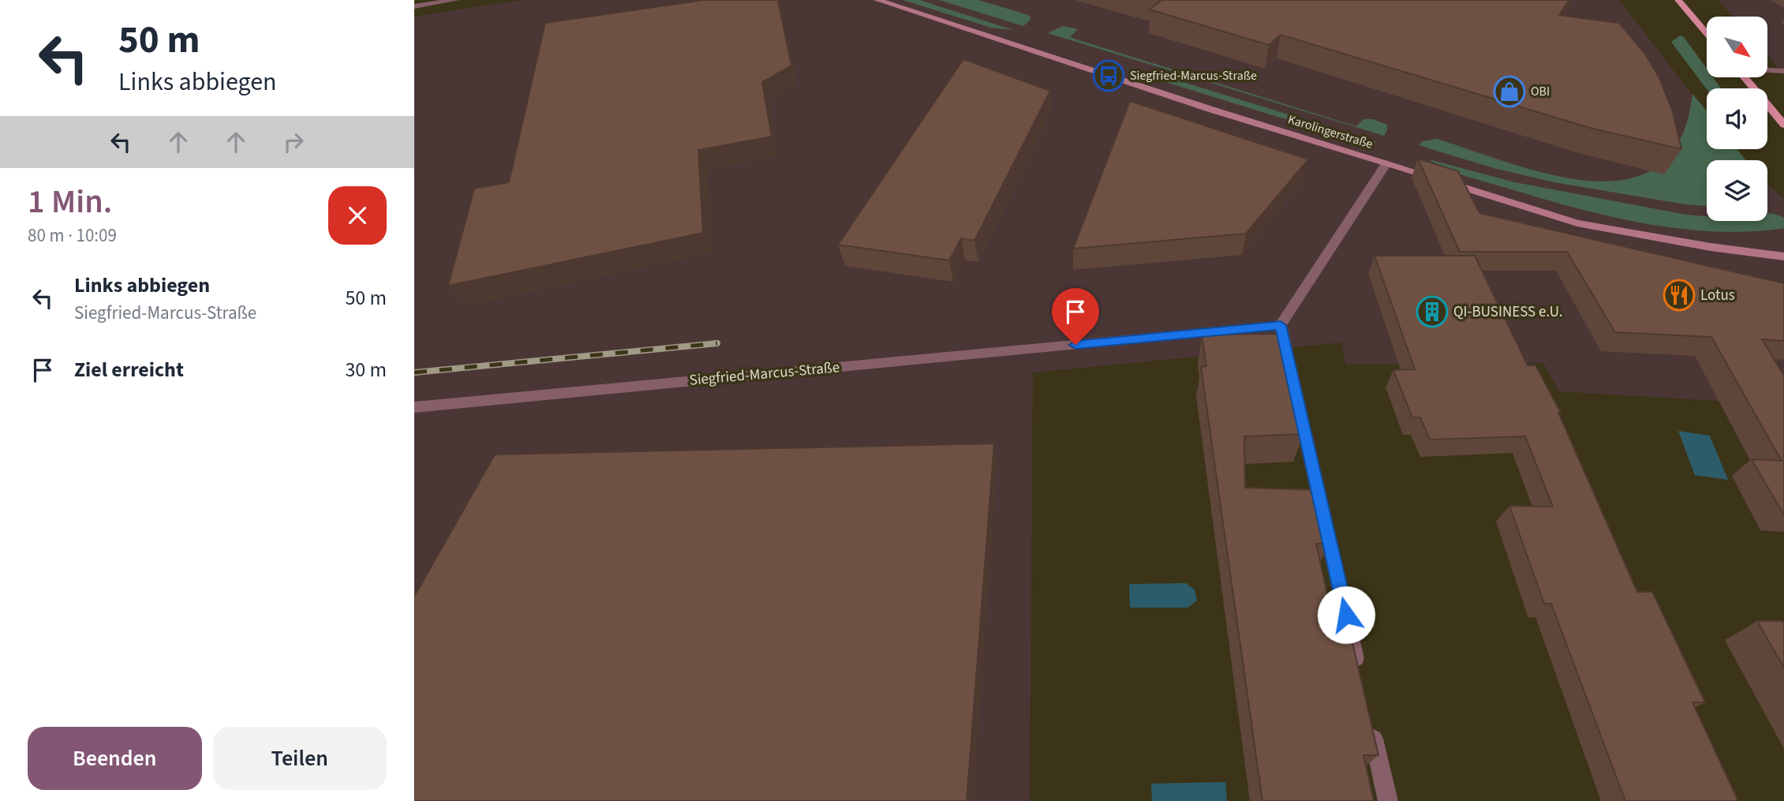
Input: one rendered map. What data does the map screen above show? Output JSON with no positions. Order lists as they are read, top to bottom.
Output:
{
  "streets": {
    "street": ["Karolingerstraße", "Siegfried-Marcus-Straße"]
  },
  "places": {
    "bus stop": ["Siegfried-Marcus-Straße"],
    "shop": ["OBI"],
    "restaurant": ["Lotus"],
    "building": ["QI-BUSINESS e.U."]
  },
  "north": "bottom right",
  "page": {
    "turn": ["50 m", "Links abbiegen"],
    "heading": ["1 Min.", "80 m · 10:09"],
    "list": [
      {
        "name": "Links abbiegen",
        "note": "Siegfried-Marcus-Straße",
        "value": "50 m"
      },
      {
        "name": "Ziel erreicht",
        "value": "30 m"
      }
    ],
    "buttons": ["Beenden", "Teilen"]
  }
}
